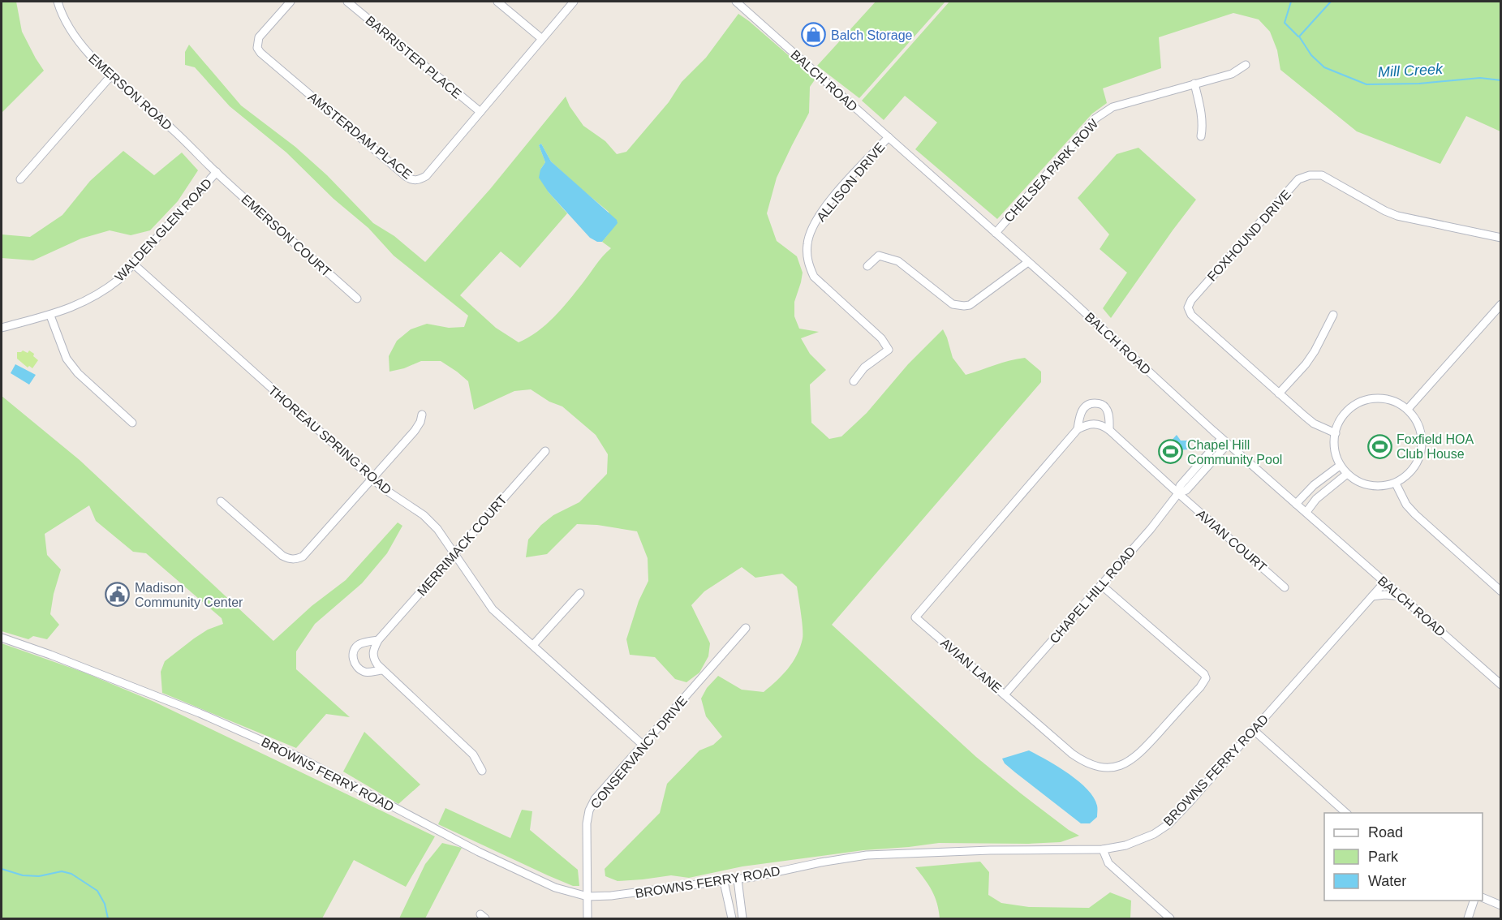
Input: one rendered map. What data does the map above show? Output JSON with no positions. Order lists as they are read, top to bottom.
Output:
{
  "streets": {
    "street": [
      "BARRISTER PLACE",
      "BALCH ROAD",
      "EMERSON ROAD",
      "AMSTERDAM PLACE",
      "CHELSEA PARK ROW",
      "ALLISON DRIVE",
      "WALDEN GLEN ROAD",
      "EMERSON COURT",
      "FOXHOUND DRIVE",
      "THOREAU SPRING ROAD",
      "AVIAN COURT",
      "MERRIMACK COURT",
      "CHAPEL HILL ROAD",
      "AVIAN LANE",
      "CONSERVANCY DRIVE",
      "BROWNS FERRY ROAD"
    ]
  },
  "crossings": [
    ["BARRISTER PLACE", "AMSTERDAM PLACE"],
    ["BALCH ROAD", "CHELSEA PARK ROW"],
    ["BALCH ROAD", "ALLISON DRIVE"],
    ["BALCH ROAD", "CHAPEL HILL ROAD"],
    ["BALCH ROAD", "BROWNS FERRY ROAD"],
    ["EMERSON ROAD", "WALDEN GLEN ROAD"],
    ["EMERSON ROAD", "EMERSON COURT"],
    ["WALDEN GLEN ROAD", "EMERSON COURT"],
    ["WALDEN GLEN ROAD", "THOREAU SPRING ROAD"],
    ["THOREAU SPRING ROAD", "MERRIMACK COURT"],
    ["THOREAU SPRING ROAD", "CONSERVANCY DRIVE"],
    ["AVIAN COURT", "CHAPEL HILL ROAD"],
    ["CHAPEL HILL ROAD", "AVIAN LANE"],
    ["CONSERVANCY DRIVE", "BROWNS FERRY ROAD"]
  ],
  "water": ["Mill Creek"],
  "places": {
    "shop": ["Balch Storage"],
    "sports": ["Foxfield HOA Club House", "Chapel Hill Community Pool"],
    "public building": ["Madison Community Center"]
  },
  "legend": ["Road", "Park", "Water"]
}
